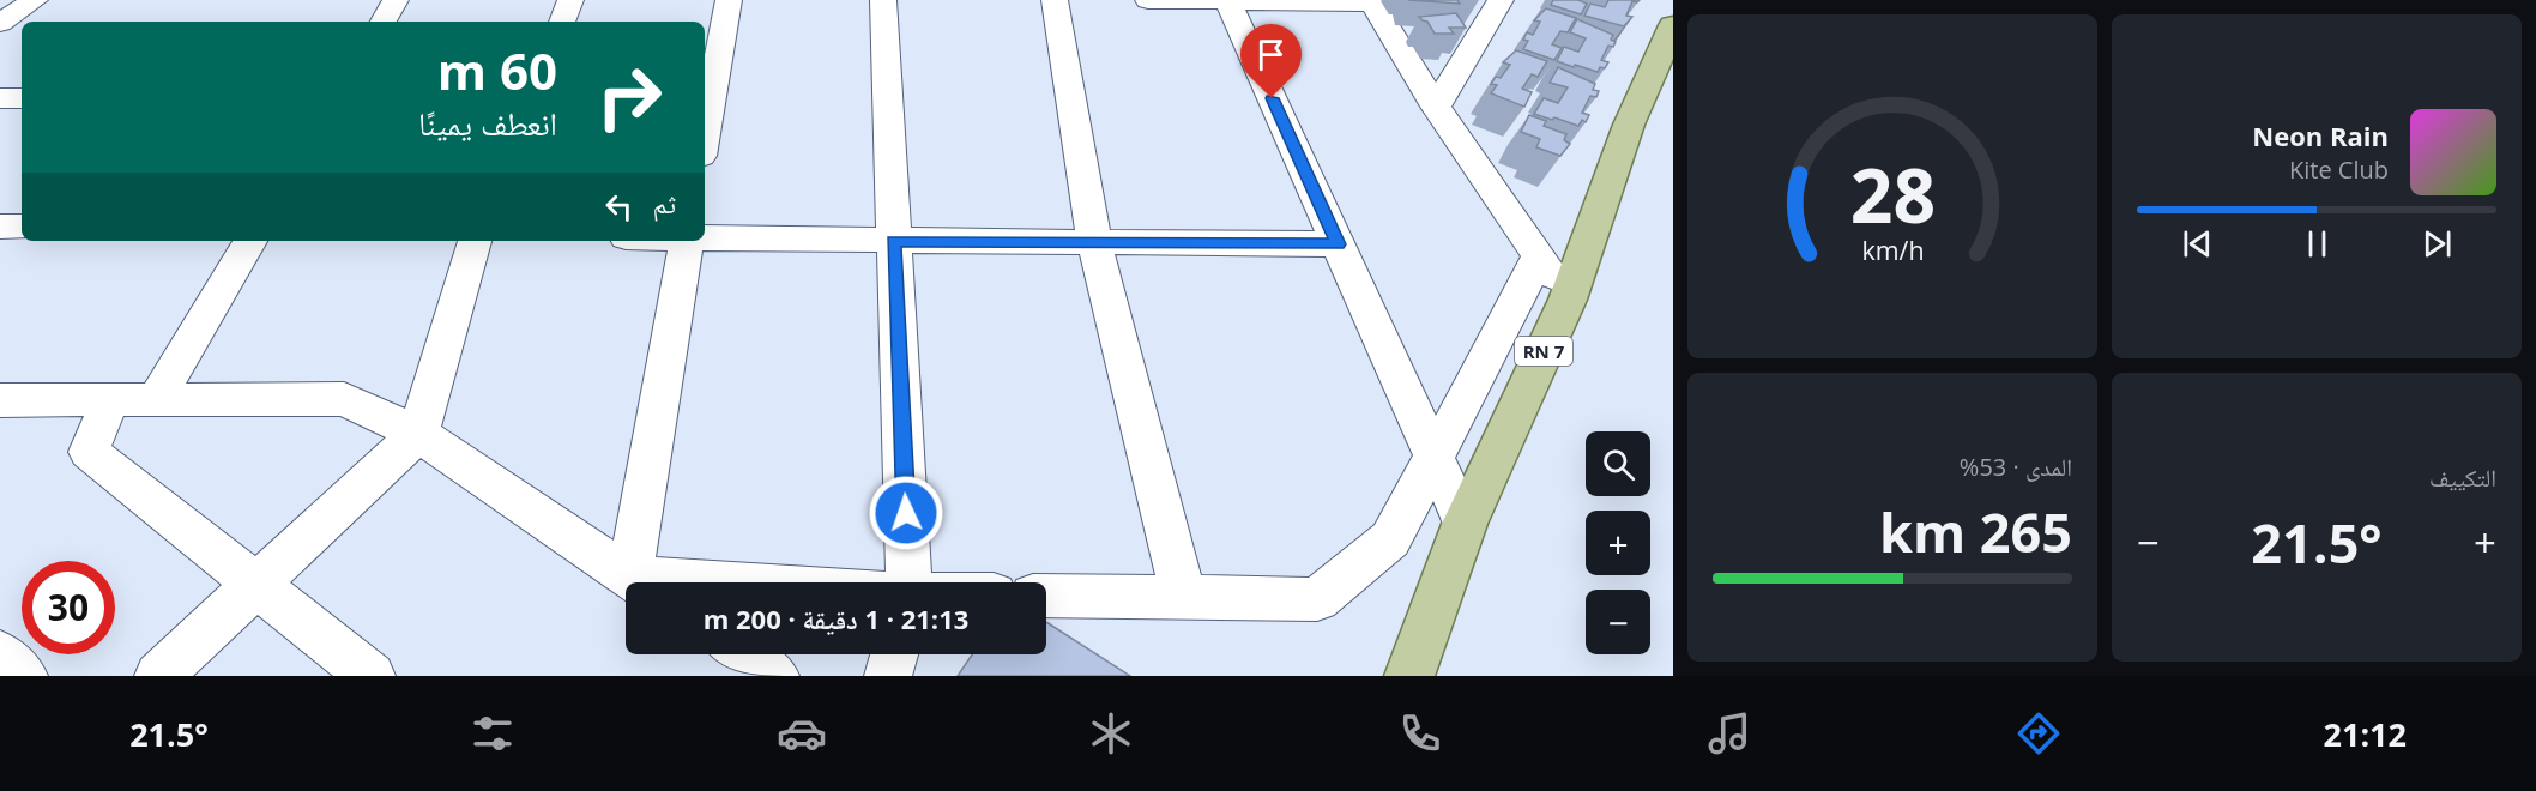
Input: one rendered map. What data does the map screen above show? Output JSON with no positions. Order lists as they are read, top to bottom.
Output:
{
  "streets": {
    "main road": ["RN 7"]
  },
  "page": {
    "turn": ["60 m", "انعطف يمينًا"],
    "song": ["Neon Rain", "Kite Club"],
    "then": "ثم",
    "tile": [
      "التكييف",
      ["المدى · 53%", "265 km"]
    ],
    "map_buttons": ["+", "−"],
    "heat": ["−", "21.5°", "+"],
    "limit": "30",
    "trip": "21:13 · 1 دقيقة · 200 m",
    "tabs": ["21:12", "21.5°"],
    "gauge": ["28", "km/h"]
  }
}
